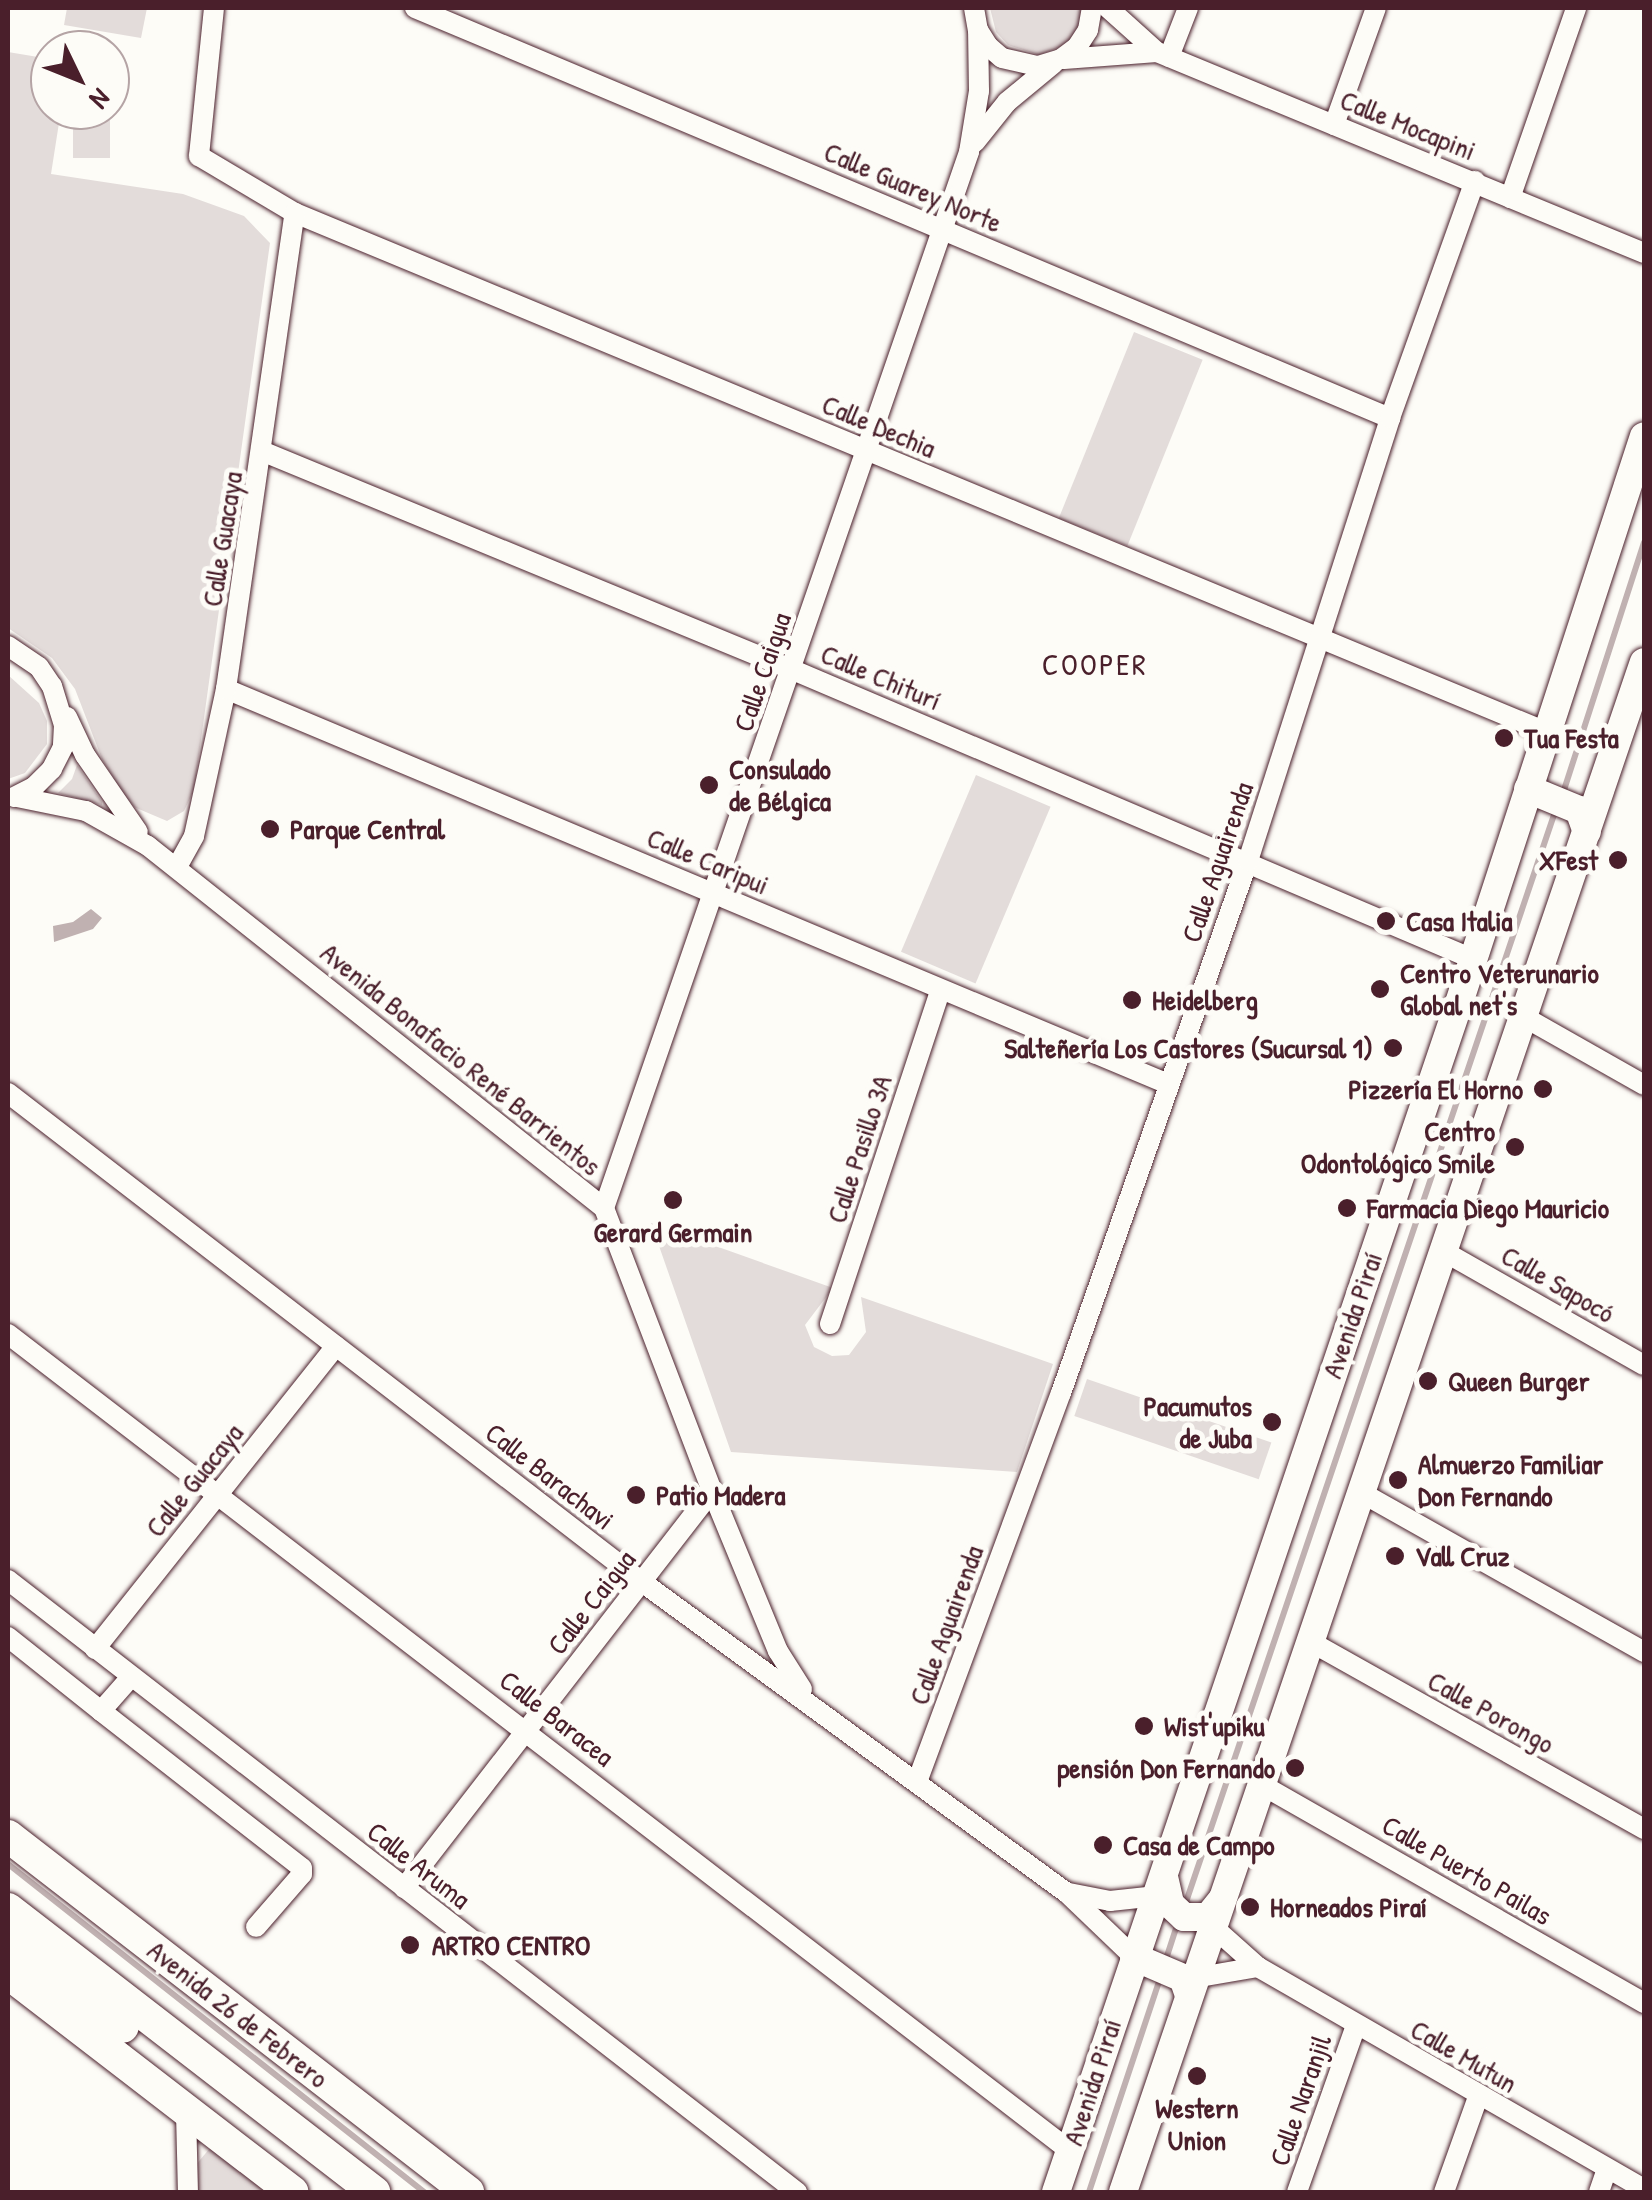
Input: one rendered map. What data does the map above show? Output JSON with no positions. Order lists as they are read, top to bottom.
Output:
{
  "streets": {
    "main road": ["Avenida Piraí", "Avenida 26 de Febrero"],
    "street": [
      "Calle Mocapini",
      "Calle Guarey Norte",
      "Calle Dechia",
      "Calle Guacaya",
      "Calle Caigua",
      "Calle Chiturí",
      "Calle Caripui",
      "Calle Aguairenda",
      "Avenida Bonafacio René Barrientos",
      "Calle Pasillo 3A",
      "Calle Sapocó",
      "Calle Barachavi",
      "Calle Porongo",
      "Calle Baracea",
      "Calle Aruma",
      "Calle Puerto Pailas",
      "Calle Mutun",
      "Calle Naranjil"
    ]
  },
  "crossings": [
    ["Calle Mocapini", "Calle Caigua"],
    ["Calle Mocapini", "Calle Aguairenda"],
    ["Calle Guarey Norte", "Calle Caigua"],
    ["Calle Guarey Norte", "Calle Aguairenda"],
    ["Calle Dechia", "Calle Guacaya"],
    ["Calle Dechia", "Calle Caigua"],
    ["Calle Dechia", "Calle Aguairenda"],
    ["Calle Dechia", "Avenida Piraí"],
    ["Calle Guacaya", "Calle Chiturí"],
    ["Calle Guacaya", "Calle Caripui"],
    ["Calle Guacaya", "Avenida Bonafacio René Barrientos"],
    ["Calle Guacaya", "Calle Barachavi"],
    ["Calle Guacaya", "Calle Baracea"],
    ["Calle Guacaya", "Calle Aruma"],
    ["Calle Caigua", "Calle Chiturí"],
    ["Calle Caigua", "Calle Caripui"],
    ["Calle Caigua", "Avenida Bonafacio René Barrientos"],
    ["Calle Caigua", "Calle Barachavi"],
    ["Calle Caigua", "Calle Baracea"],
    ["Calle Caigua", "Calle Aruma"],
    ["Calle Chiturí", "Calle Aguairenda"],
    ["Calle Chiturí", "Avenida Piraí"],
    ["Calle Caripui", "Calle Aguairenda"],
    ["Calle Caripui", "Calle Pasillo 3A"],
    ["Calle Aguairenda", "Calle Barachavi"],
    ["Avenida Bonafacio René Barrientos", "Calle Barachavi"],
    ["Avenida Piraí", "Calle Barachavi"],
    ["Avenida Piraí", "Calle Baracea"],
    ["Calle Mutun", "Calle Naranjil"]
  ],
  "districts": ["COOPER"],
  "places": [
    "Tua Festa",
    "Consulado de Bélgica",
    "Parque Central",
    "XFest",
    "Casa Italia",
    "Centro Veterunario Global net's",
    "Heidelberg",
    "Salteñería Los Castores (Sucursal 1)",
    "Pizzería El Horno",
    "Centro Odontológico Smile",
    "Gerard Germain",
    "Farmacia Diego Mauricio",
    "Queen Burger",
    "Pacumutos de Juba",
    "Almuerzo Familiar Don Fernando",
    "Patio Madera",
    "Vall Cruz",
    "Wist'upiku",
    "pensión Don Fernando",
    "Casa de Campo",
    "Horneados Piraí",
    "ARTRO CENTRO",
    "Western Union"
  ],
  "north": "bottom right"
}
